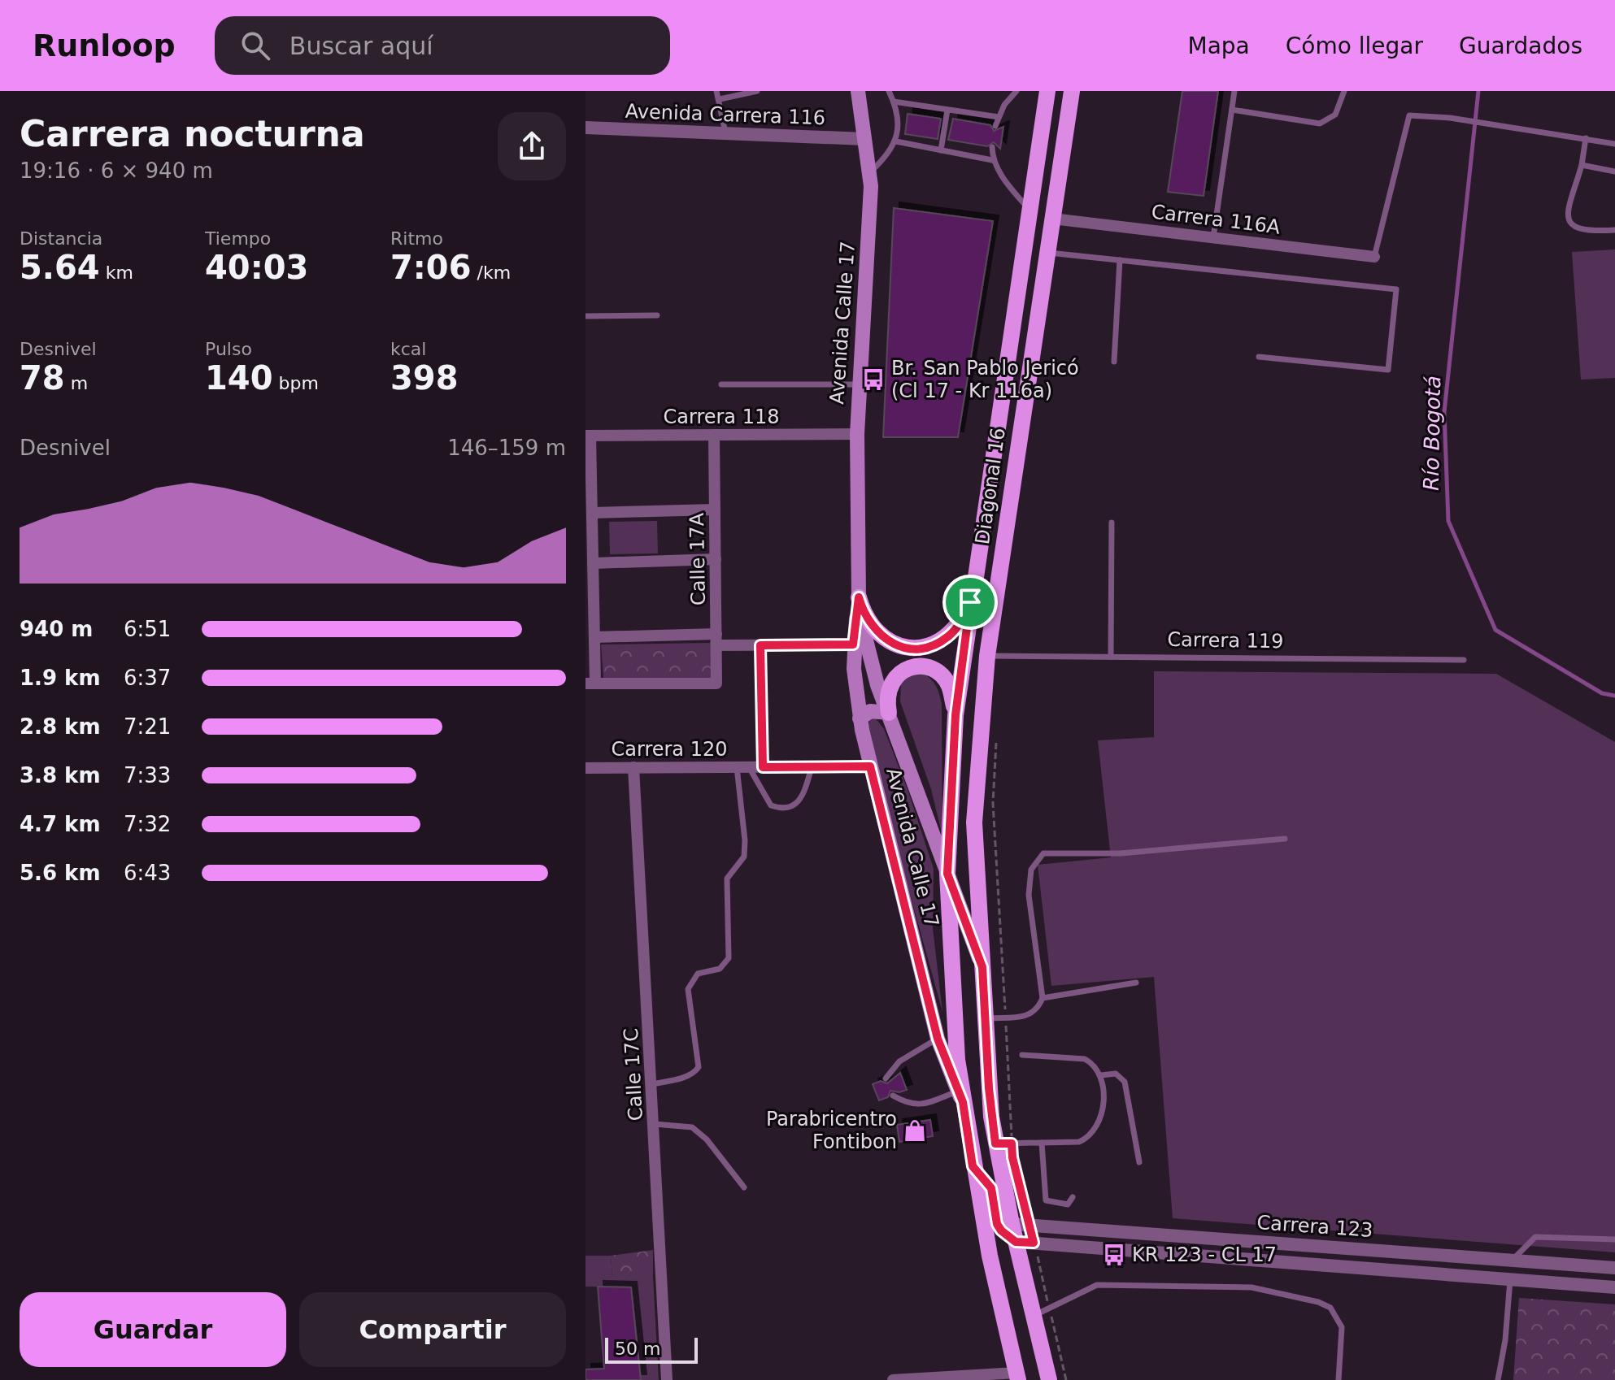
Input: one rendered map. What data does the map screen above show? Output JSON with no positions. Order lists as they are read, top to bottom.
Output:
{
  "streets": {
    "main road": ["Avenida Calle 17", "Diagonal 16"],
    "street": [
      "Avenida Carrera 116",
      "Carrera 116A",
      "Carrera 118",
      "Calle 17A",
      "Carrera 120",
      "Calle 17C",
      "Carrera 123"
    ],
    "lane": ["Carrera 119"]
  },
  "crossings": [
    ["Avenida Carrera 116", "Avenida Calle 17"],
    ["Carrera 116A", "Diagonal 16"],
    ["Avenida Calle 17", "Carrera 118"],
    ["Avenida Calle 17", "Diagonal 16"],
    ["Avenida Calle 17", "Carrera 120"],
    ["Avenida Calle 17", "Carrera 123"],
    ["Carrera 118", "Calle 17A"],
    ["Diagonal 16", "Carrera 119"],
    ["Carrera 120", "Calle 17C"]
  ],
  "water": ["Río Bogotá"],
  "places": {
    "bus stop": ["Br. San Pablo Jericó (Cl 17 - Kr 116a)", "KR 123 - CL 17"],
    "shop": ["Parabricentro Fontibon"]
  },
  "scale_bar": "50 m",
  "page": {
    "header": "Runloop",
    "search": "Buscar aquí",
    "nav": ["Mapa", "Cómo llegar", "Guardados"],
    "heading": ["Carrera nocturna", "19:16 · 6 × 940 m"],
    "stats": [
      ["Distancia", "5.64 km"],
      ["Tiempo", "40:03"],
      ["Ritmo", "7:06 /km"],
      ["Desnivel", "78 m"],
      ["Pulso", "140 bpm"],
      ["kcal", "398"]
    ],
    "chart": ["Desnivel", "146–159 m"],
    "list": [
      {
        "name": "940 m",
        "note": "6:51"
      },
      {
        "name": "1.9 km",
        "note": "6:37"
      },
      {
        "name": "2.8 km",
        "note": "7:21"
      },
      {
        "name": "3.8 km",
        "note": "7:33"
      },
      {
        "name": "4.7 km",
        "note": "7:32"
      },
      {
        "name": "5.6 km",
        "note": "6:43"
      }
    ],
    "buttons": ["Guardar", "Compartir"],
    "scale": "50 m"
  }
}
